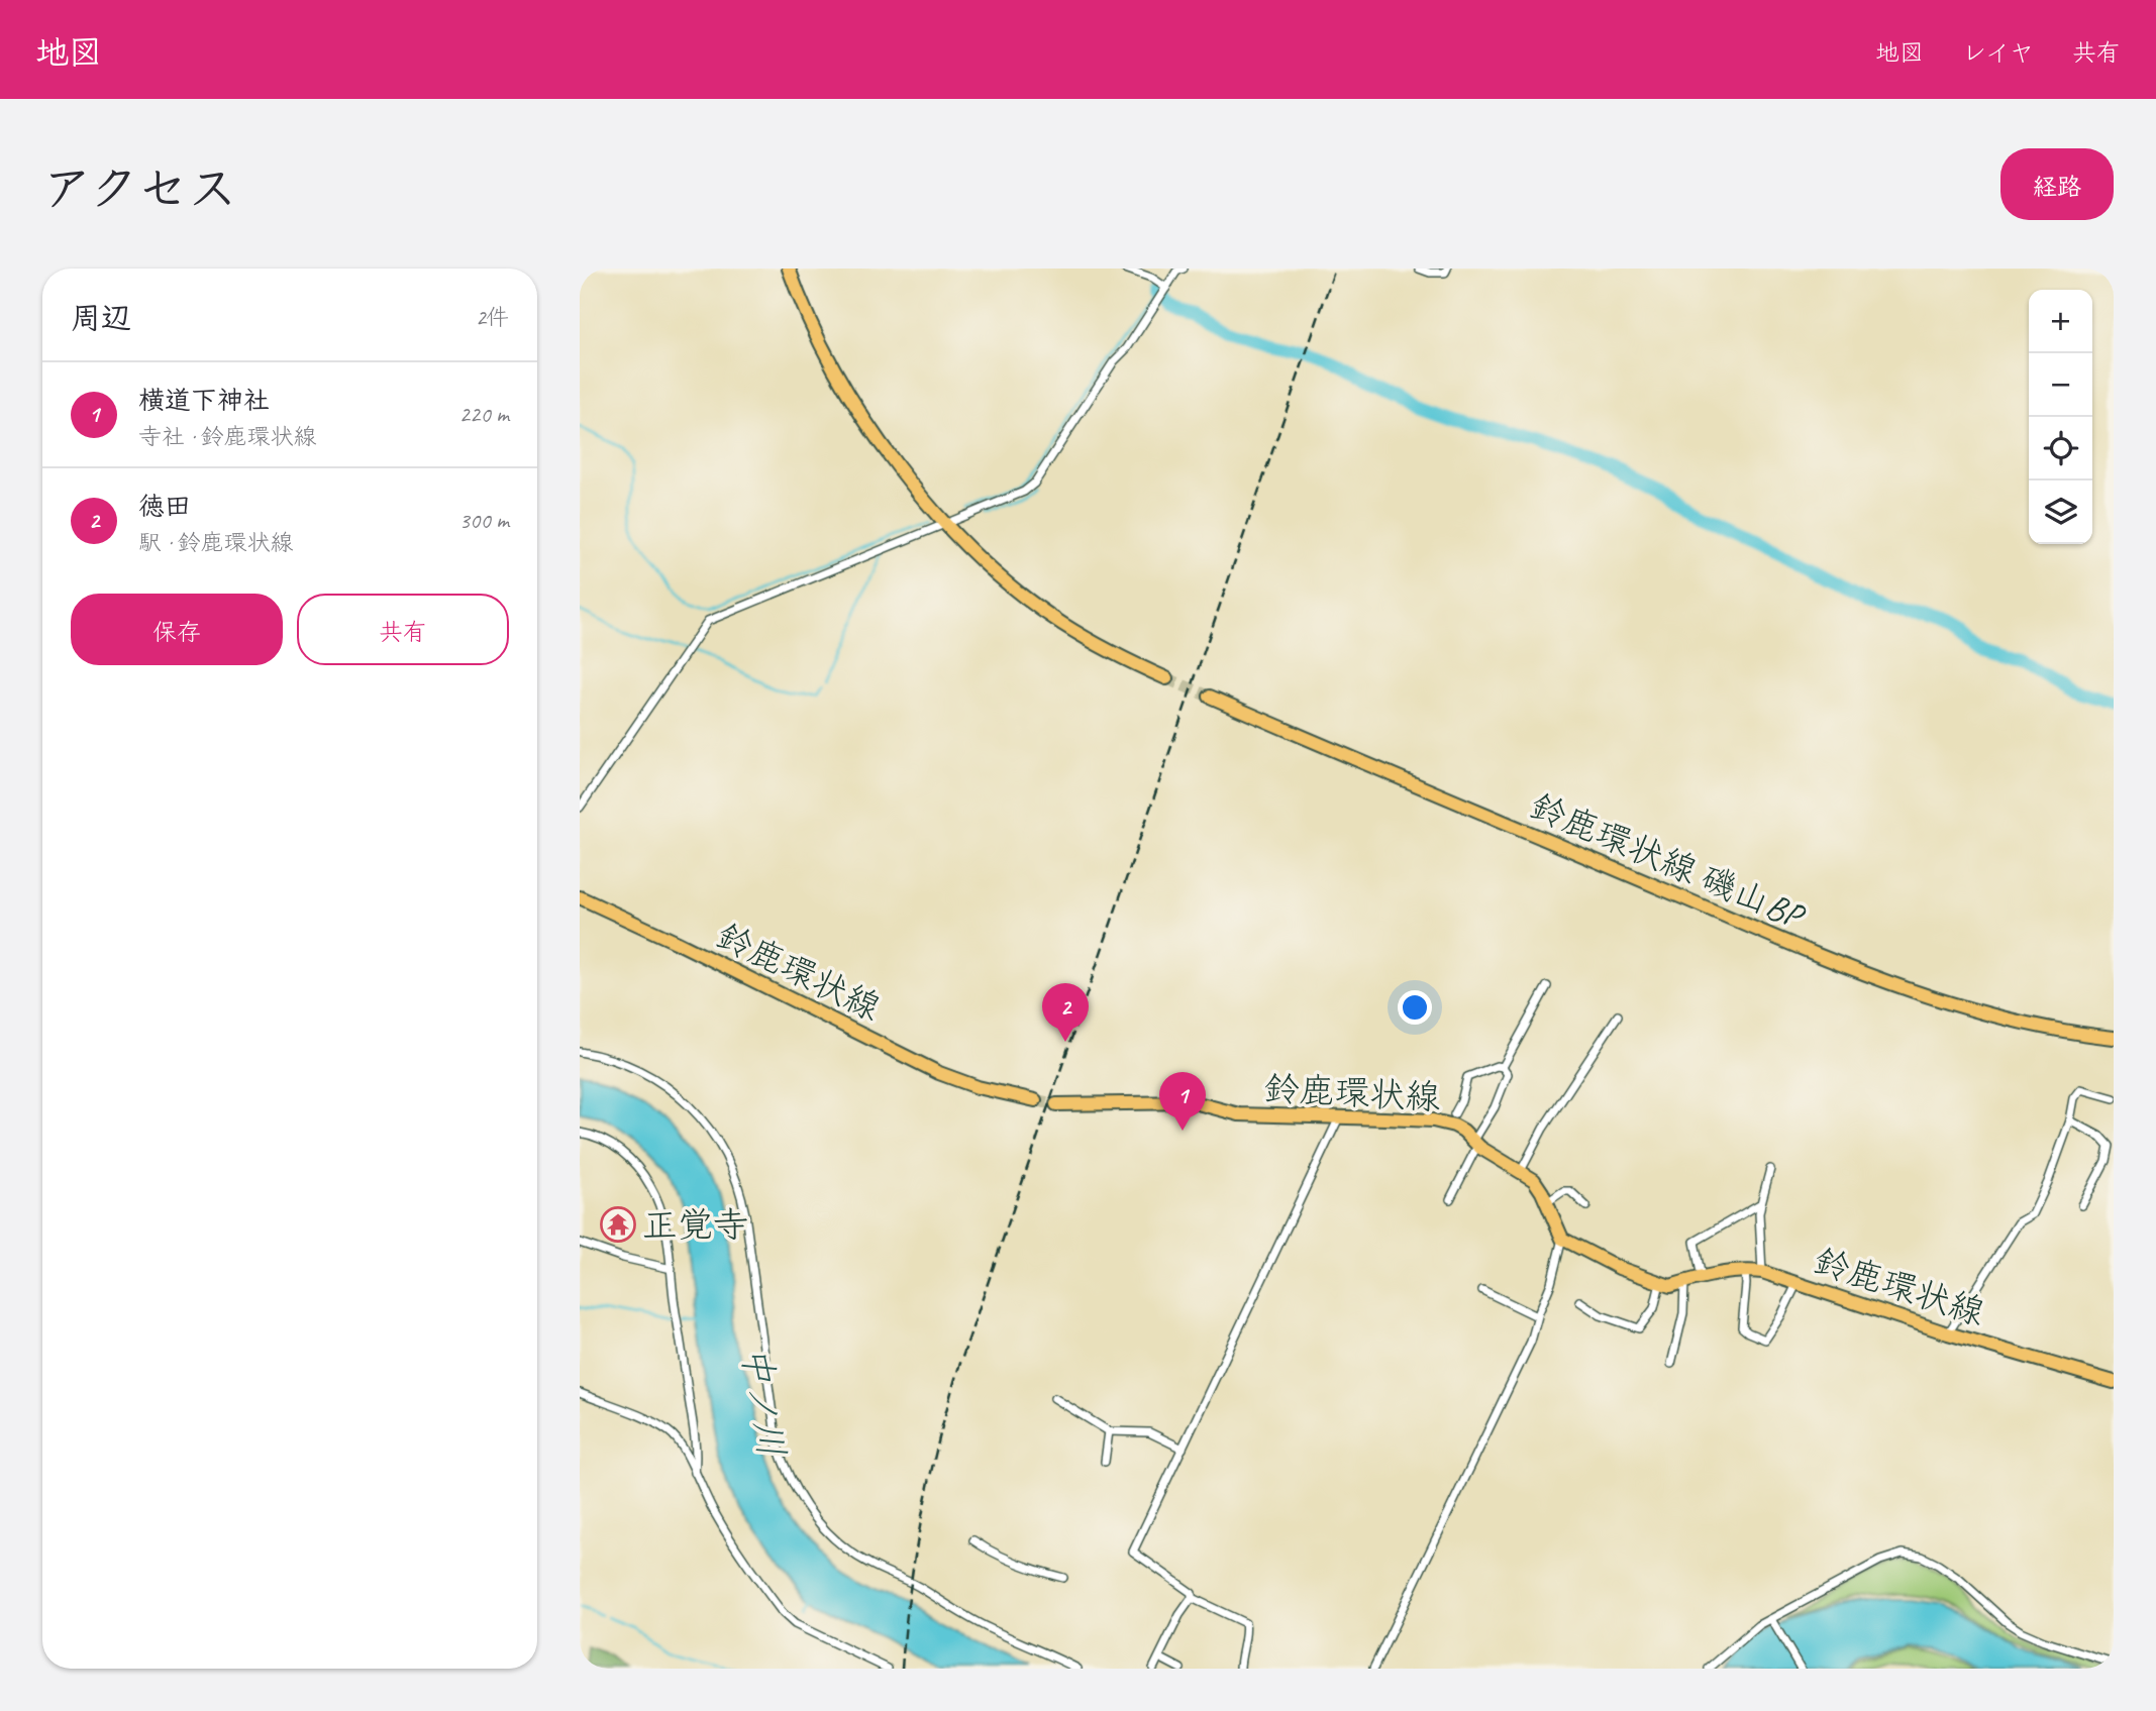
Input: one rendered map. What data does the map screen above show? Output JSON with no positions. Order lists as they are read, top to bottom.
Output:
{
  "streets": {
    "main road": ["鈴鹿環状線 磯山BP", "鈴鹿環状線"]
  },
  "water": ["中ノ川"],
  "places": {
    "temple": ["正覚寺"]
  },
  "page": {
    "header": "地図",
    "nav": ["地図", "レイヤ", "共有"],
    "title": "アクセス",
    "buttons": [
      "経路",
      ["保存", "共有"]
    ],
    "heading": ["周辺", "2件"],
    "map_buttons": ["+", "−"],
    "list": [
      {
        "mark": "1",
        "name": "横道下神社",
        "note": "寺社 · 鈴鹿環状線",
        "value": "220 m"
      },
      {
        "mark": "2",
        "name": "徳田",
        "note": "駅 · 鈴鹿環状線",
        "value": "300 m"
      }
    ],
    "pins": ["2", "1"]
  }
}
